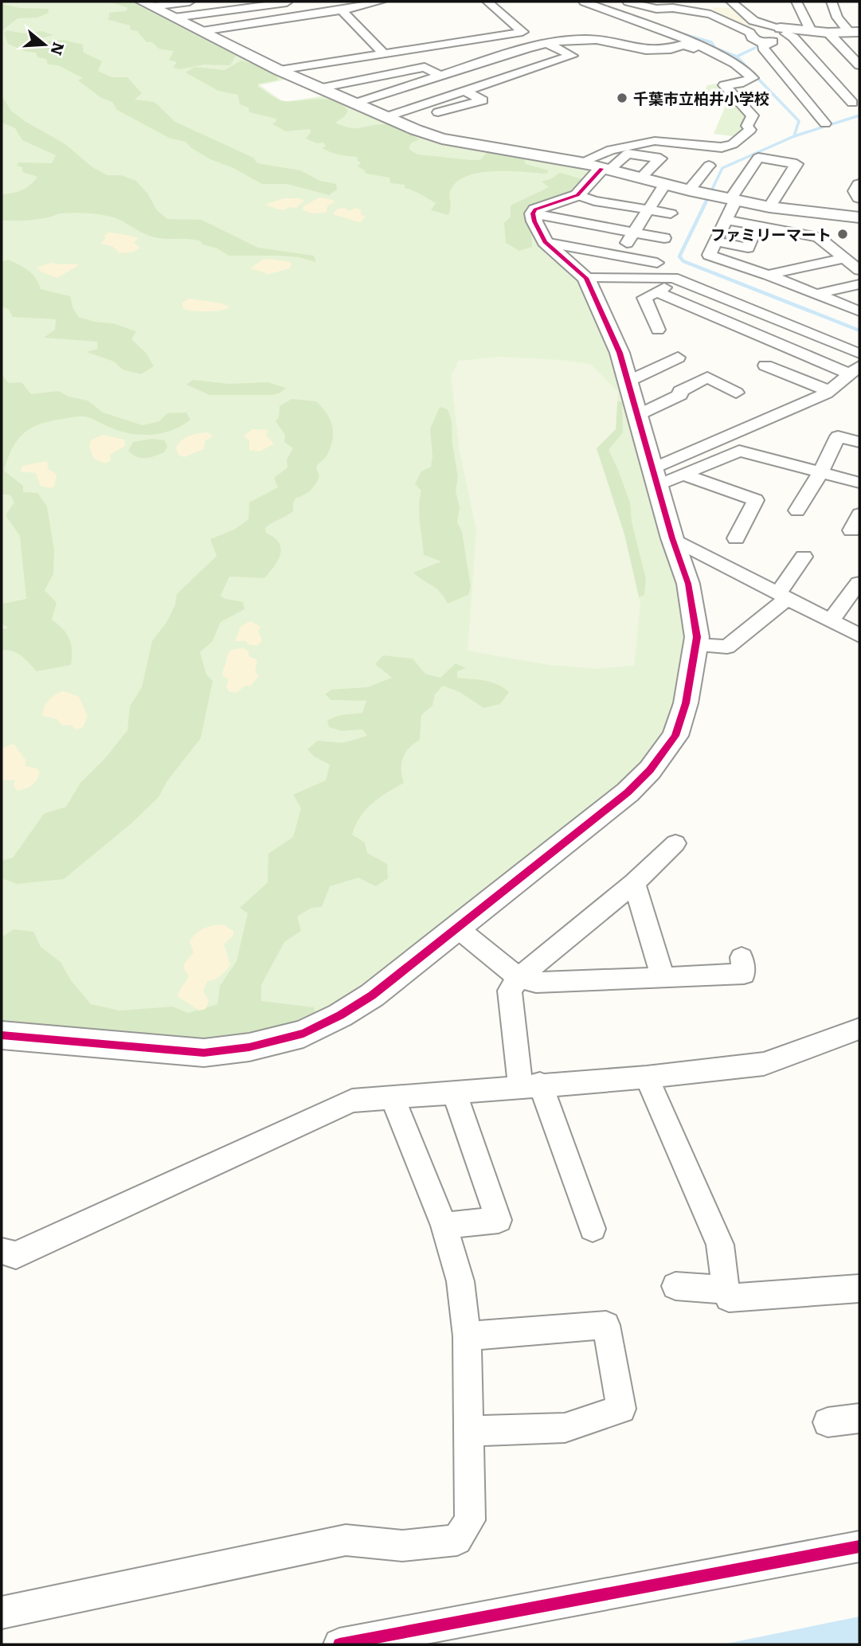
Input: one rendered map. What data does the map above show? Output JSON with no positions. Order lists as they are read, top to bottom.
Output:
{
  "places": ["千葉市立柏井小学校", "ファミリーマート"],
  "north": "right"
}
